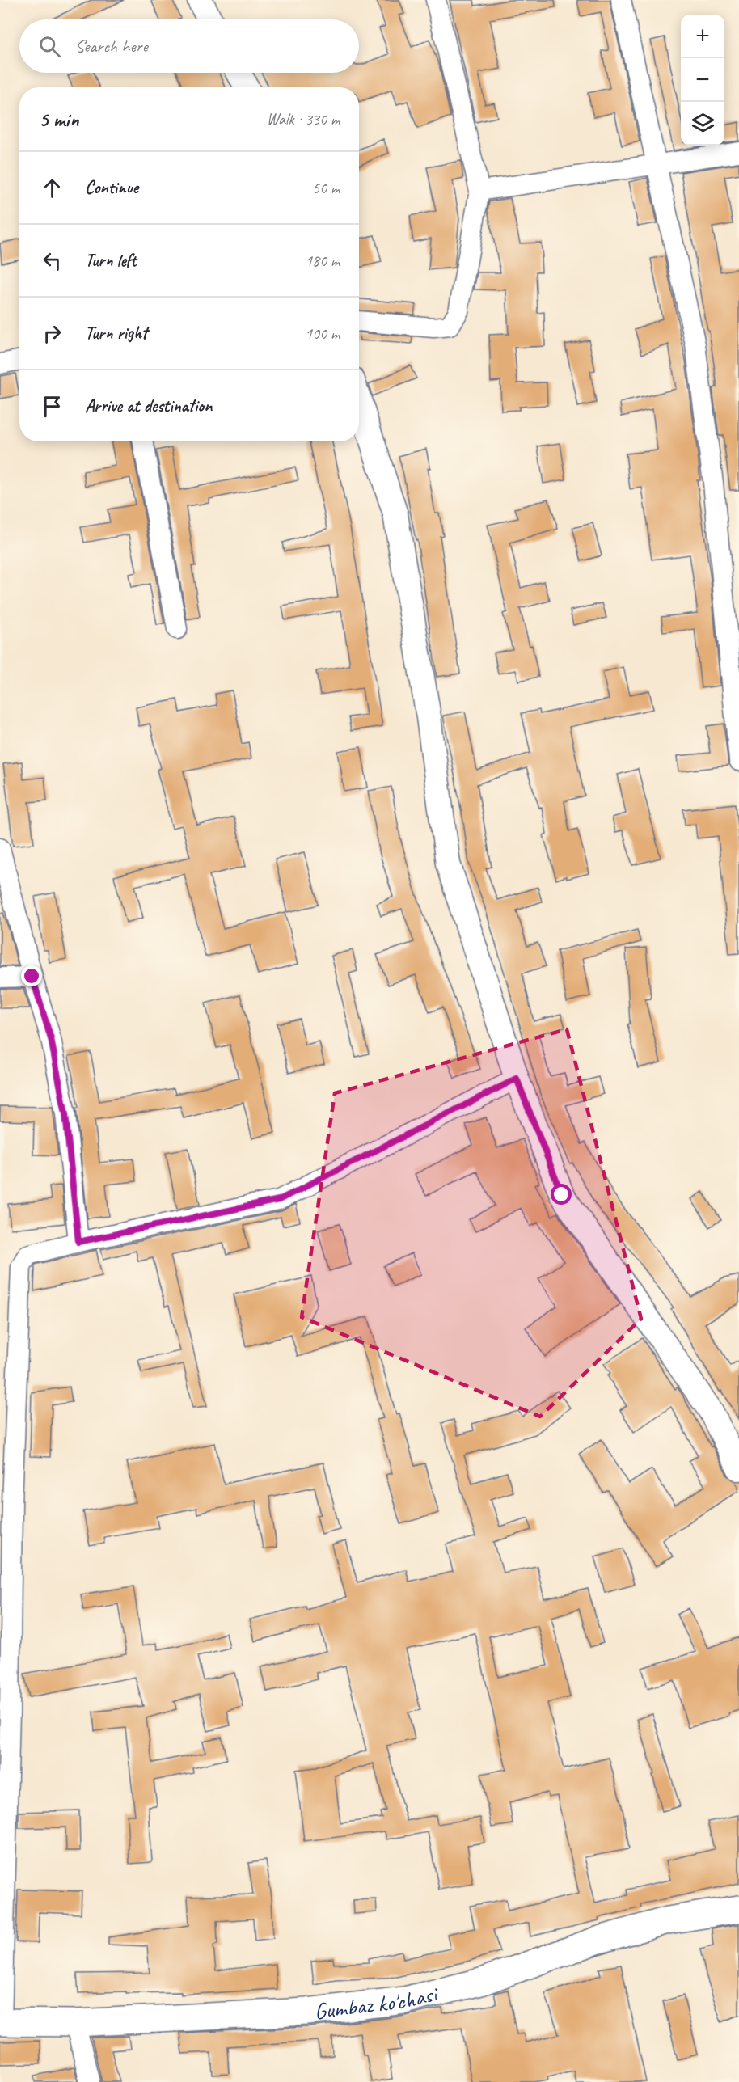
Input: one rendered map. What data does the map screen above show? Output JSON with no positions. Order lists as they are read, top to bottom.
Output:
{
  "streets": {
    "main road": ["Gumbaz ko'chasi"]
  },
  "page": {
    "map_buttons": ["+", "−"],
    "search": "Search here",
    "heading": ["5 min", "Walk · 330 m"],
    "list": [
      ["Continue", "50 m"],
      ["Turn left", "180 m"],
      ["Turn right", "100 m"],
      "Arrive at destination"
    ]
  }
}
